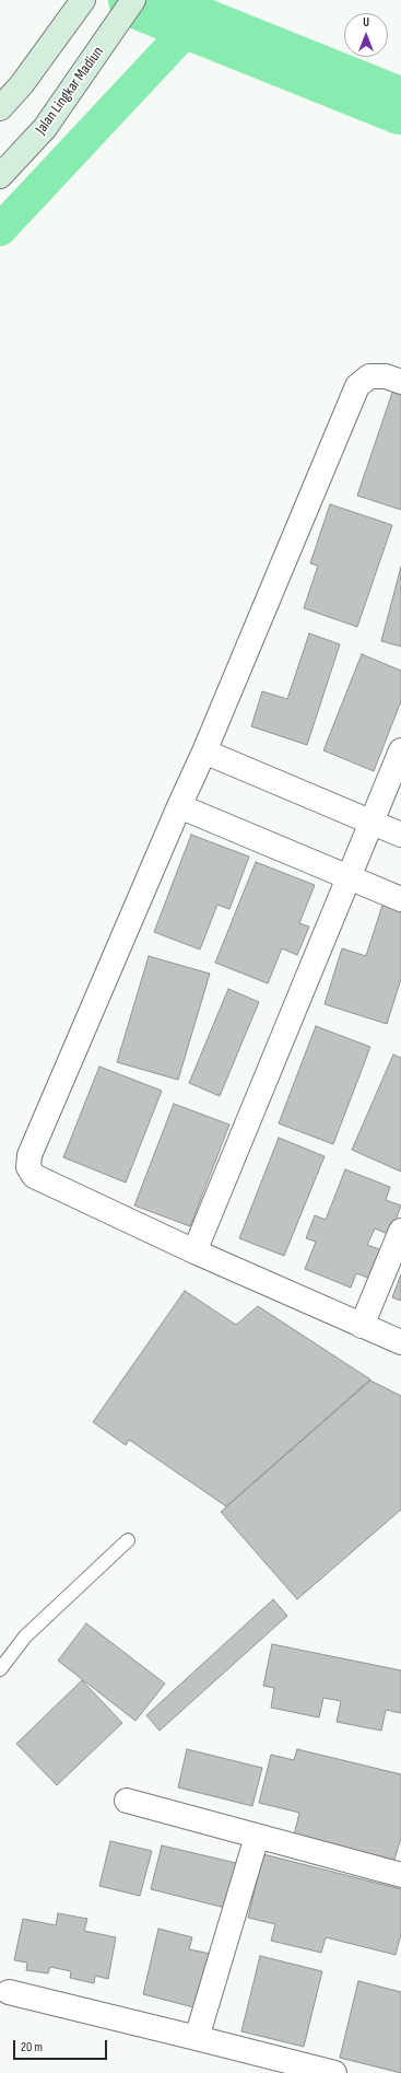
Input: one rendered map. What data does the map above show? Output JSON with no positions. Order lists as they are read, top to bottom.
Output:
{
  "streets": {
    "main road": ["Jalan Lingkar Madiun"]
  },
  "scale_bar": "20 m",
  "north": "top"
}
